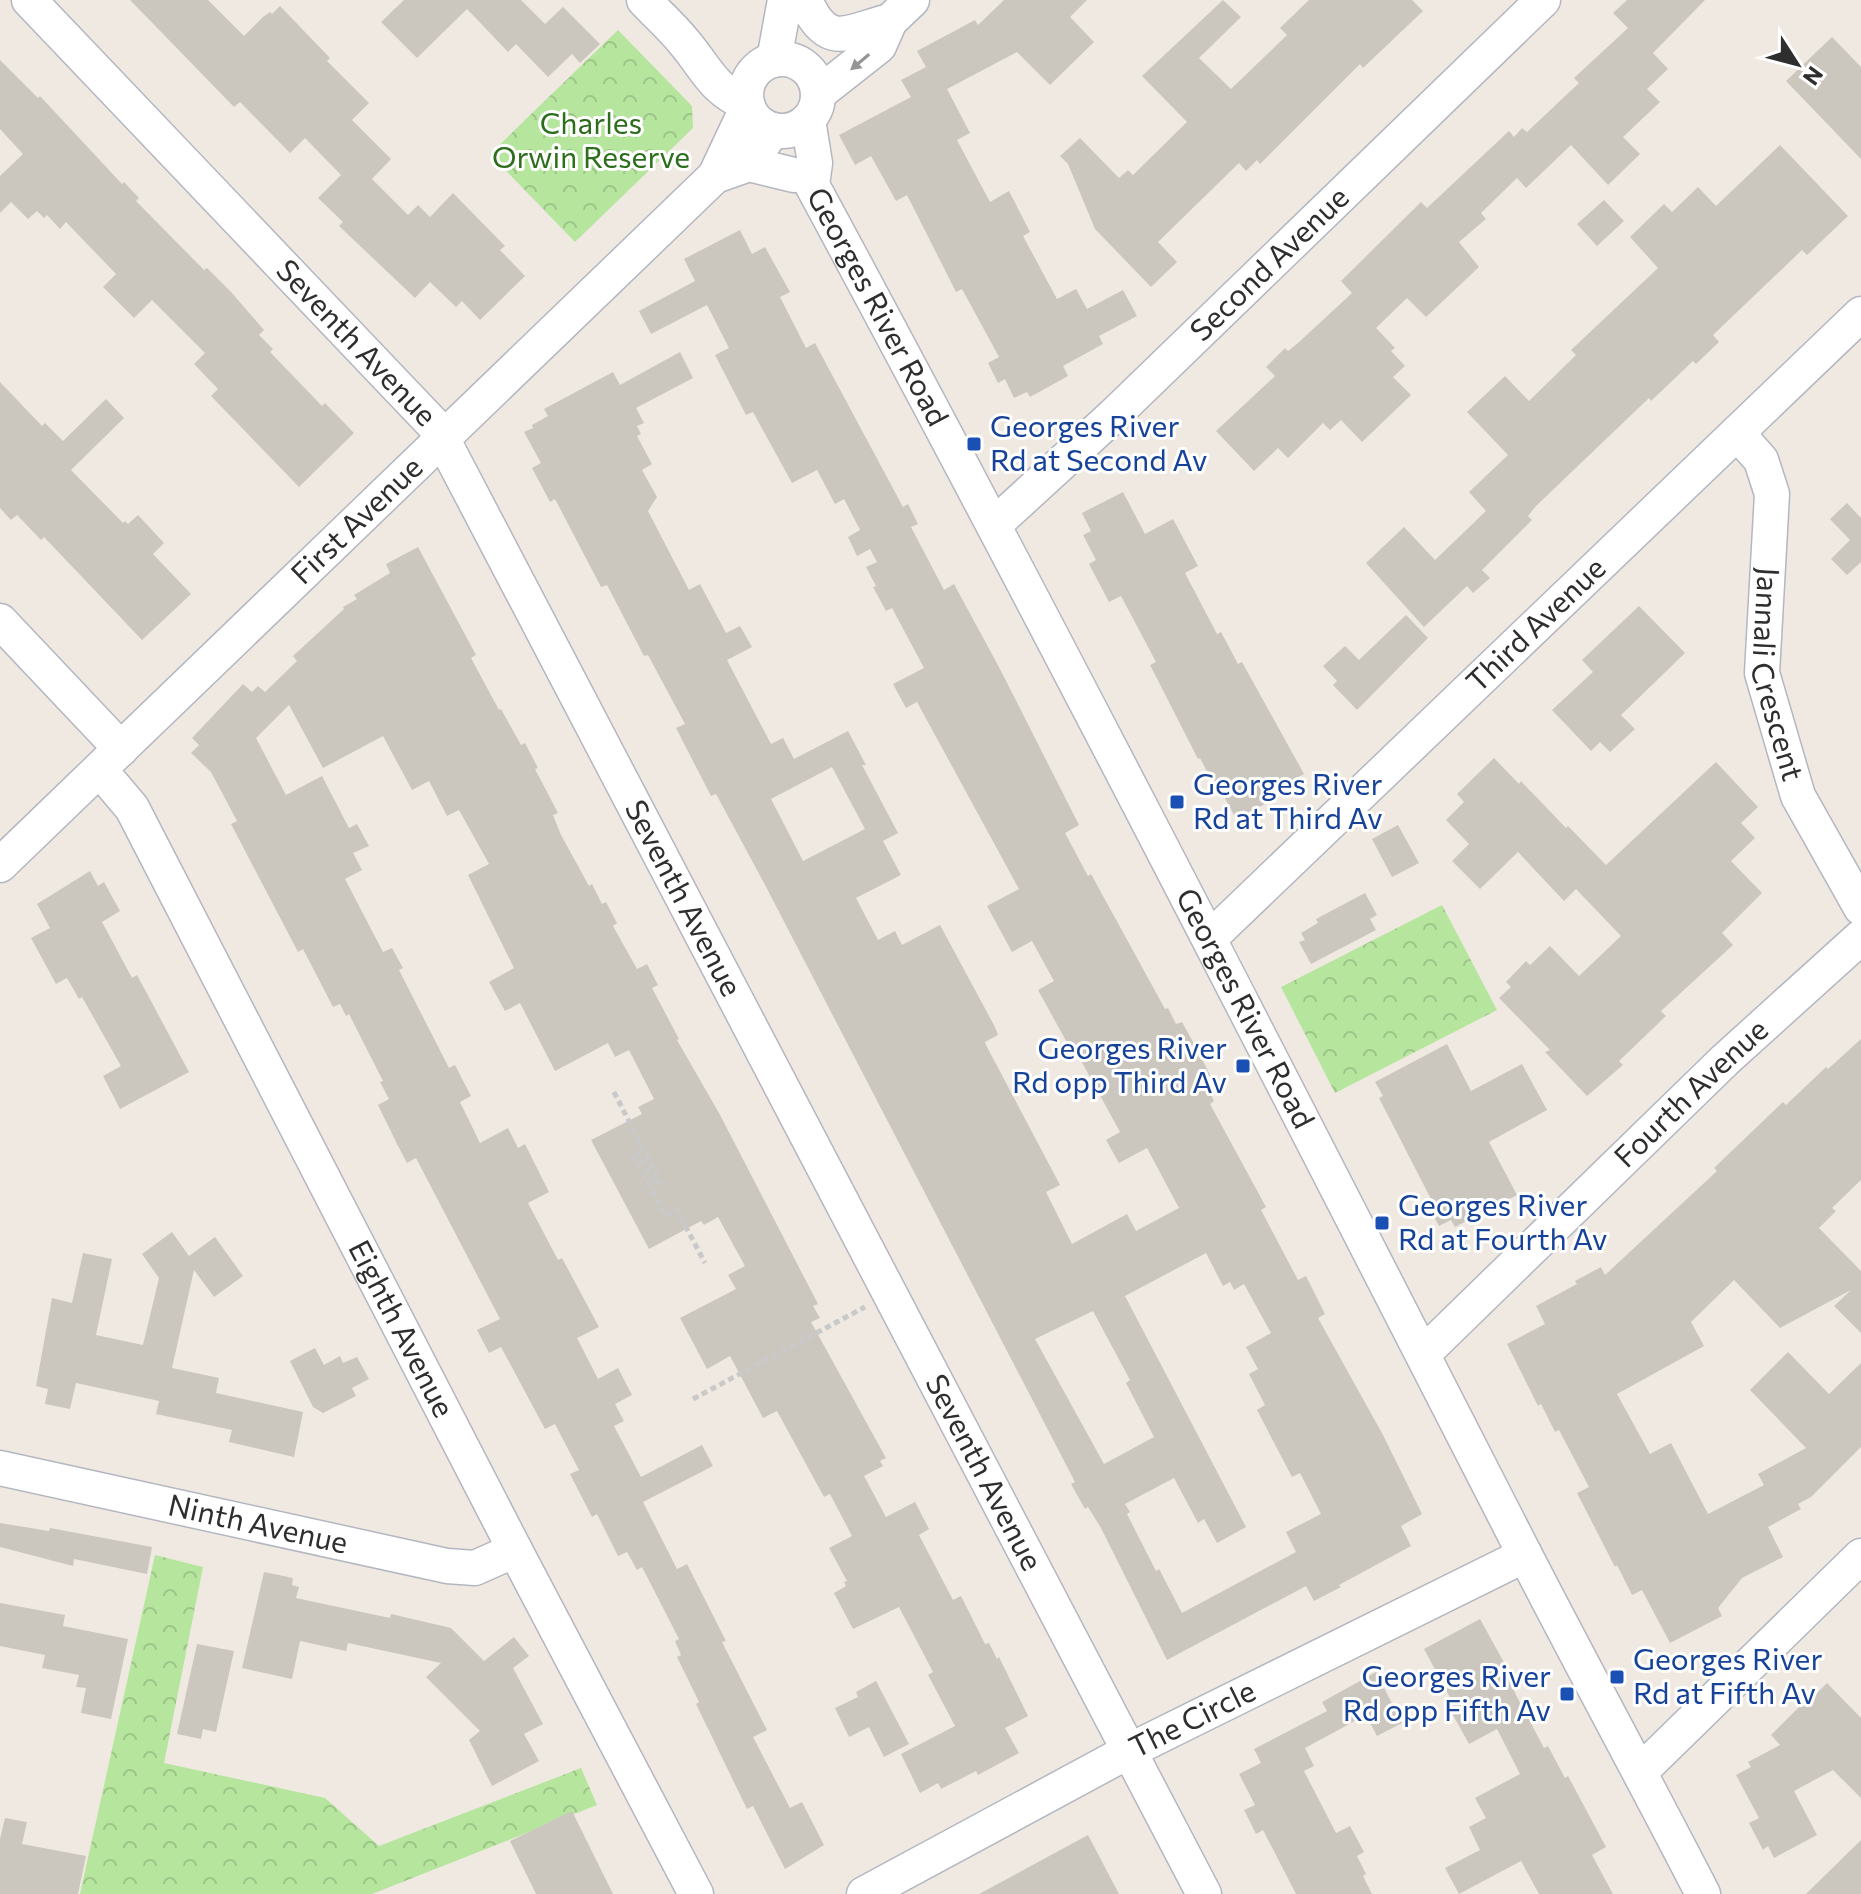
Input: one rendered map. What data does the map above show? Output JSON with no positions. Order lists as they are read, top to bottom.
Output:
{
  "streets": {
    "street": [
      "Second Avenue",
      "Georges River Road",
      "Seventh Avenue",
      "First Avenue",
      "Third Avenue",
      "Jannali Crescent",
      "Fourth Avenue",
      "Eighth Avenue",
      "Ninth Avenue",
      "The Circle"
    ]
  },
  "crossings": [
    ["Second Avenue", "Georges River Road"],
    ["Georges River Road", "First Avenue"],
    ["Georges River Road", "Third Avenue"],
    ["Georges River Road", "Fourth Avenue"],
    ["Georges River Road", "The Circle"],
    ["Seventh Avenue", "First Avenue"],
    ["Seventh Avenue", "The Circle"],
    ["First Avenue", "Eighth Avenue"],
    ["Third Avenue", "Jannali Crescent"],
    ["Eighth Avenue", "Ninth Avenue"]
  ],
  "parks": ["Charles Orwin Reserve"],
  "places": {
    "transit": [
      "Georges River Rd at Second Av",
      "Georges River Rd at Third Av",
      "Georges River Rd opp Third Av",
      "Georges River Rd at Fourth Av",
      "Georges River Rd at Fifth Av",
      "Georges River Rd opp Fifth Av"
    ]
  },
  "north": "bottom right"
}
